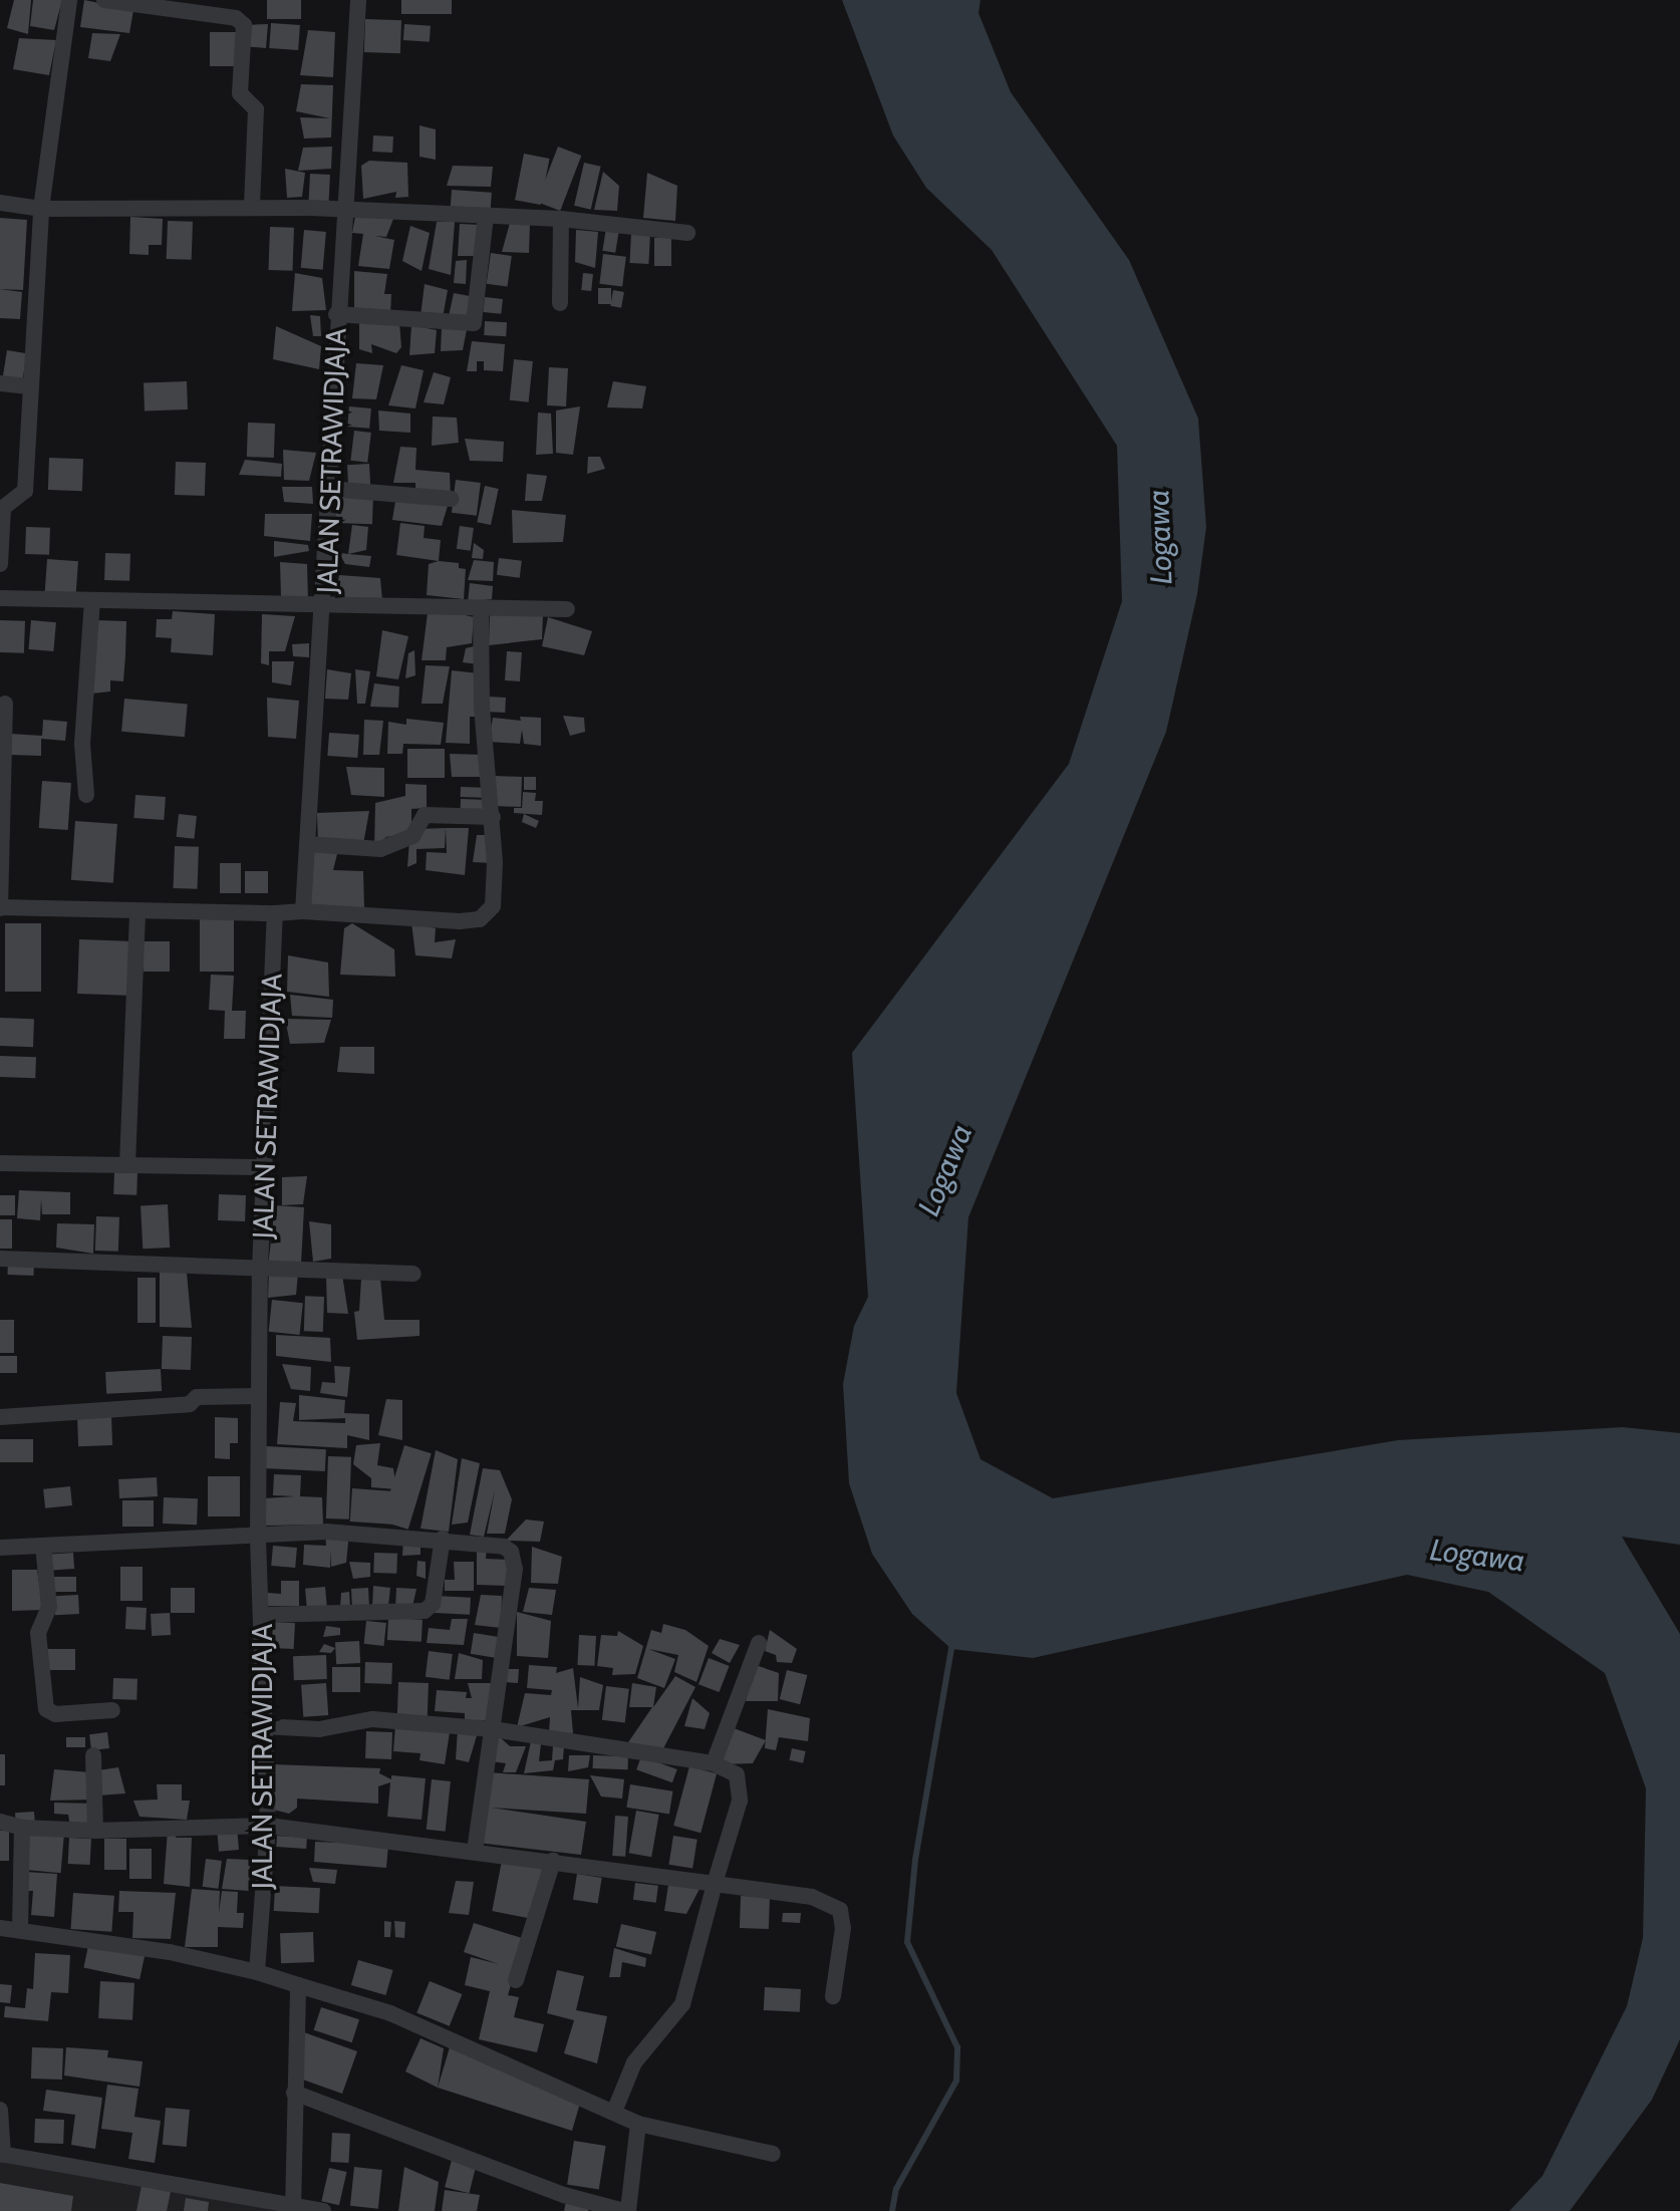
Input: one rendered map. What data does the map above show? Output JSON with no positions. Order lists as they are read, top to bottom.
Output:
{
  "streets": {
    "street": ["JALAN SETRAWIDJAJA"]
  },
  "water": ["Logawa"]
}
